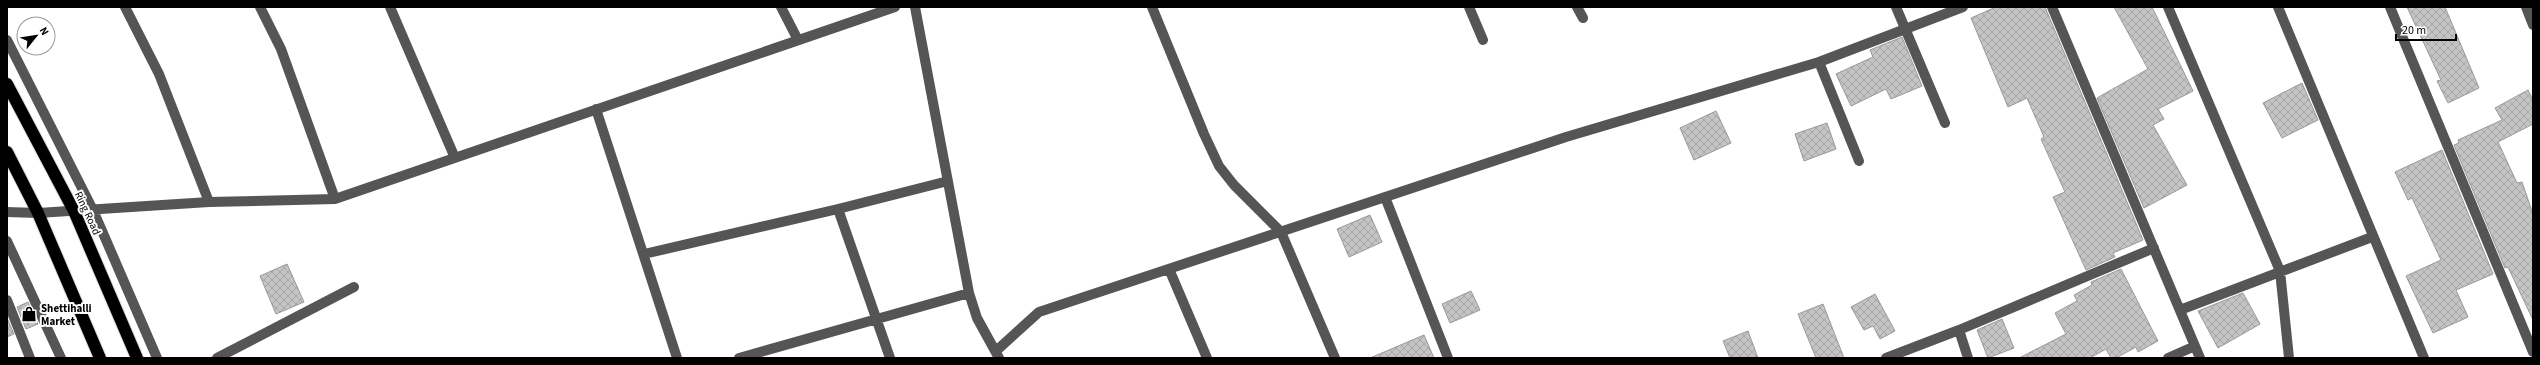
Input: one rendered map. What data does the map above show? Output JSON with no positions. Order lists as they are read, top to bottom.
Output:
{
  "streets": {
    "highway": ["Ring Road"]
  },
  "places": {
    "shop": ["Shettihalli Market"]
  },
  "scale_bar": "20 m",
  "north": "top right"
}
